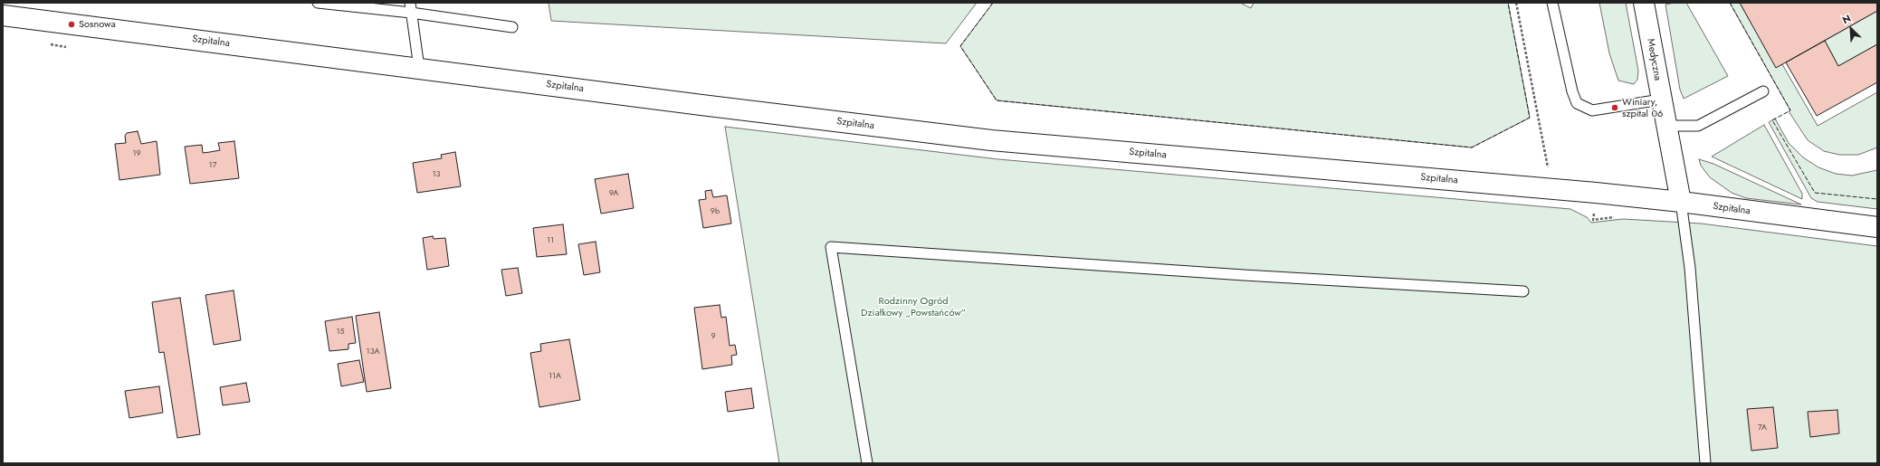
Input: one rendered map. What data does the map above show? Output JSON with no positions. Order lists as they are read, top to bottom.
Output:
{
  "streets": {
    "street": ["Szpitalna", "Medyczna"]
  },
  "crossings": [
    ["Szpitalna", "Medyczna"]
  ],
  "parks": ["Rodzinny Ogród Działkowy „Powstańców”"],
  "places": ["Sosnowa", "Winiary, szpital 06"],
  "house_numbers": [
    "19",
    "17",
    "13",
    "9A",
    "9b",
    "11",
    "15",
    "9",
    "13A",
    "11A",
    "7A"
  ],
  "north": "top left"
}
